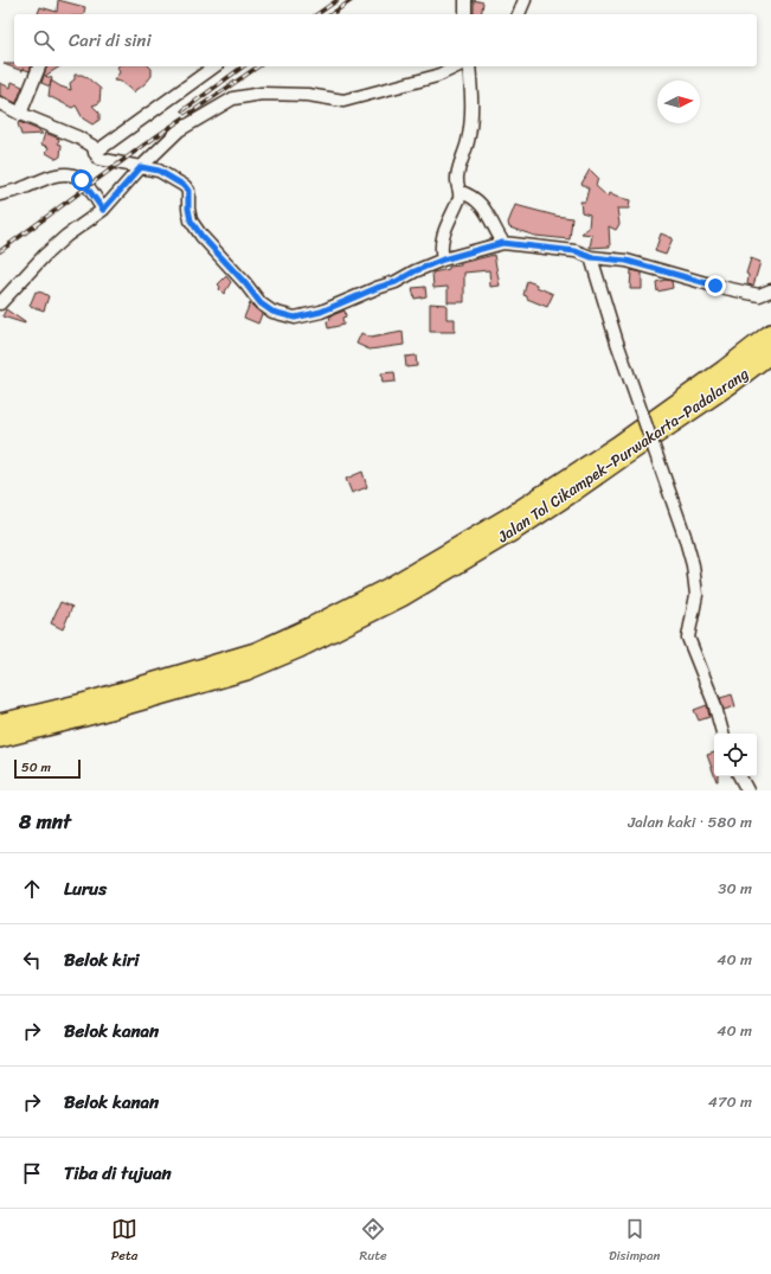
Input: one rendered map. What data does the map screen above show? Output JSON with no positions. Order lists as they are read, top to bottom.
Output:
{
  "streets": {
    "highway": ["Jalan Tol Cikampek–Purwakarta–Padalarang"]
  },
  "scale_bar": "50 m",
  "north": "right",
  "page": {
    "search": "Cari di sini",
    "scale": "50 m",
    "heading": ["8 mnt", "Jalan kaki · 580 m"],
    "list": [
      ["Lurus", "30 m"],
      ["Belok kiri", "40 m"],
      ["Belok kanan", "40 m"],
      ["Belok kanan", "470 m"],
      "Tiba di tujuan"
    ],
    "nav": ["Peta", "Rute", "Disimpan"]
  }
}
